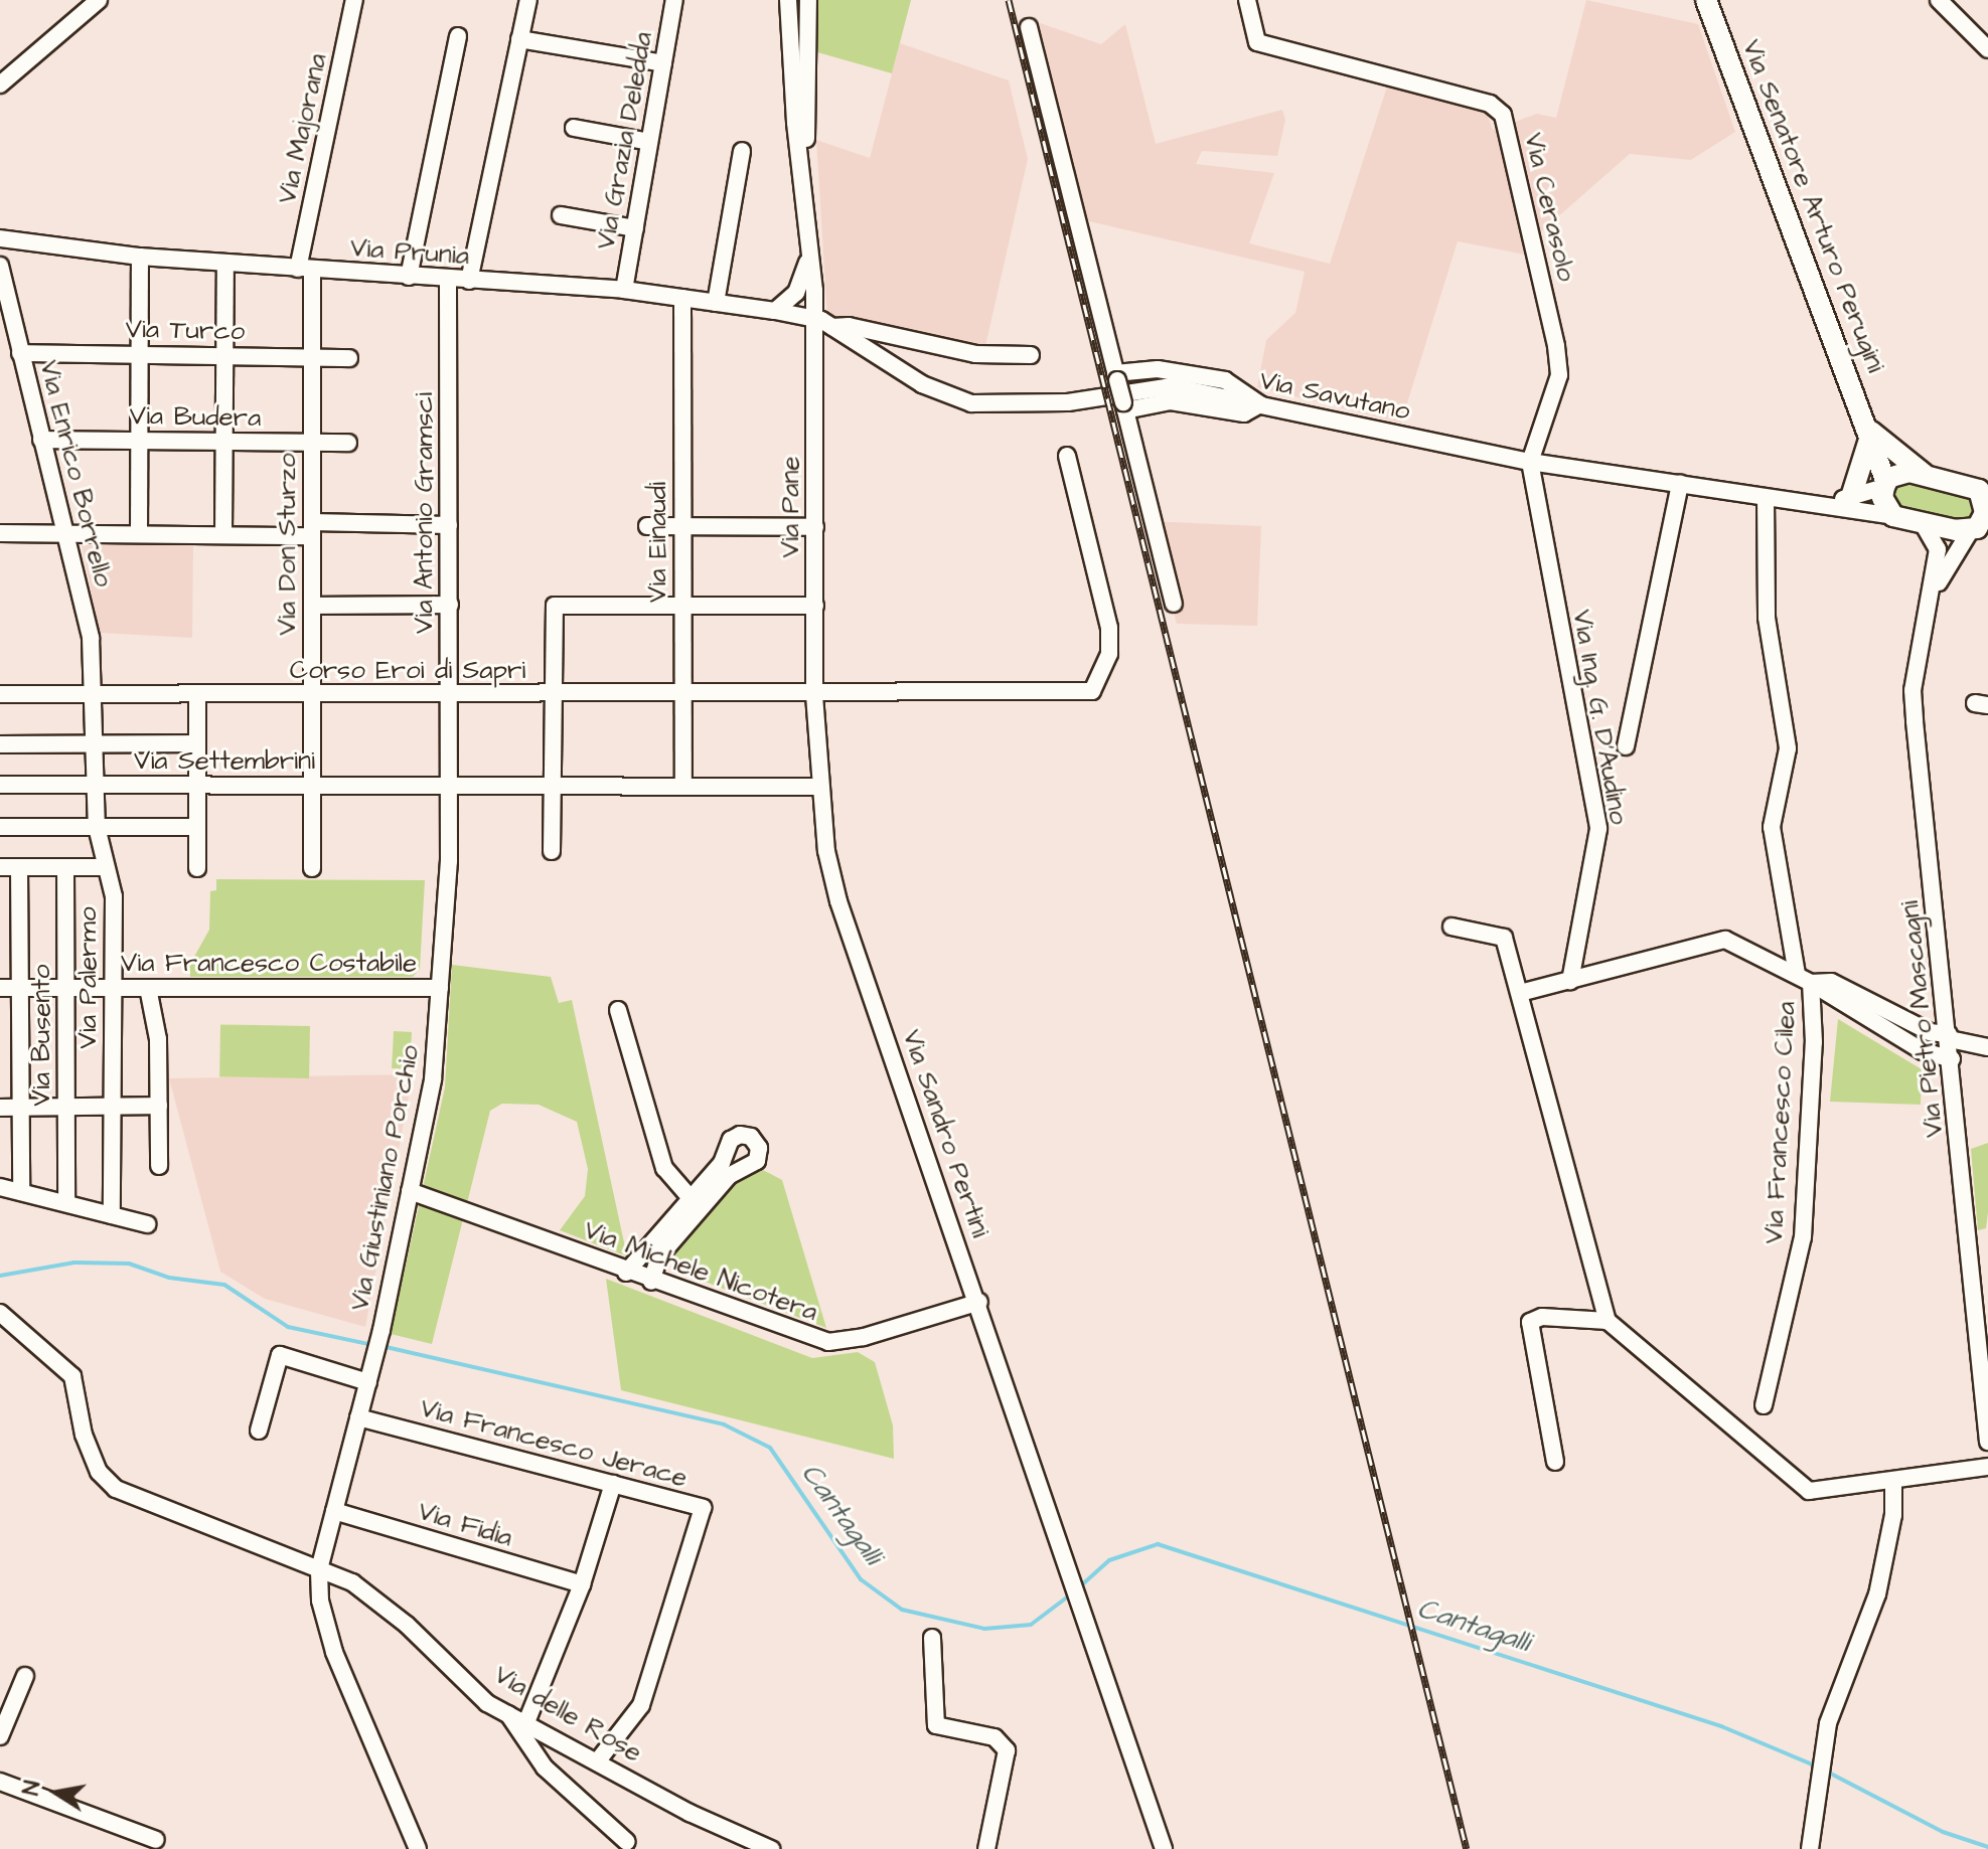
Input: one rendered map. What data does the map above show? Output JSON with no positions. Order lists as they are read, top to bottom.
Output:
{
  "streets": {
    "street": [
      "Via Majorana",
      "Via Grazia Deledda",
      "Via Senatore Arturo Perugini",
      "Via Cerasolo",
      "Via Prunia",
      "Via Turco",
      "Via Savutano",
      "Via Budera",
      "Via Enrico Borrello",
      "Via Pane",
      "Via Antonio Gramsci",
      "Via Einaudi",
      "Via Don Sturzo",
      "Corso Eroi di Sapri",
      "Via Ing. G. D'Audino",
      "Via Settembrini",
      "Via Francesco Costabile",
      "Via Palermo",
      "Via Pietro Mascagni",
      "Via Busento",
      "Via Francesco Cilea",
      "Via Sandro Pertini",
      "Via Giustiniano Porchio",
      "Via Michele Nicotera",
      "Via Francesco Jerace",
      "Via Fidia",
      "Via delle Rose"
    ]
  },
  "crossings": [
    ["Via Majorana", "Via Prunia"],
    ["Via Majorana", "Via Don Sturzo"],
    ["Via Grazia Deledda", "Via Prunia"],
    ["Via Senatore Arturo Perugini", "Via Savutano"],
    ["Via Cerasolo", "Via Savutano"],
    ["Via Cerasolo", "Via Ing. G. D'Audino"],
    ["Via Prunia", "Via Savutano"],
    ["Via Prunia", "Via Pane"],
    ["Via Prunia", "Via Antonio Gramsci"],
    ["Via Prunia", "Via Einaudi"],
    ["Via Prunia", "Via Don Sturzo"],
    ["Via Turco", "Via Enrico Borrello"],
    ["Via Turco", "Via Don Sturzo"],
    ["Via Savutano", "Via Ing. G. D'Audino"],
    ["Via Savutano", "Via Francesco Cilea"],
    ["Via Budera", "Via Enrico Borrello"],
    ["Via Budera", "Via Don Sturzo"],
    ["Via Enrico Borrello", "Corso Eroi di Sapri"],
    ["Via Enrico Borrello", "Via Palermo"],
    ["Via Pane", "Corso Eroi di Sapri"],
    ["Via Pane", "Via Sandro Pertini"],
    ["Via Antonio Gramsci", "Corso Eroi di Sapri"],
    ["Via Antonio Gramsci", "Via Settembrini"],
    ["Via Antonio Gramsci", "Via Francesco Costabile"],
    ["Via Antonio Gramsci", "Via Giustiniano Porchio"],
    ["Via Einaudi", "Corso Eroi di Sapri"],
    ["Via Einaudi", "Via Settembrini"],
    ["Via Don Sturzo", "Corso Eroi di Sapri"],
    ["Via Don Sturzo", "Via Settembrini"],
    ["Corso Eroi di Sapri", "Via Palermo"],
    ["Corso Eroi di Sapri", "Via Sandro Pertini"],
    ["Via Settembrini", "Via Palermo"],
    ["Via Settembrini", "Via Sandro Pertini"],
    ["Via Francesco Costabile", "Via Palermo"],
    ["Via Francesco Costabile", "Via Busento"],
    ["Via Francesco Costabile", "Via Giustiniano Porchio"],
    ["Via Sandro Pertini", "Via Michele Nicotera"],
    ["Via Giustiniano Porchio", "Via Michele Nicotera"],
    ["Via Francesco Jerace", "Via delle Rose"]
  ],
  "water": ["Cantagalli"],
  "north": "left"
}
